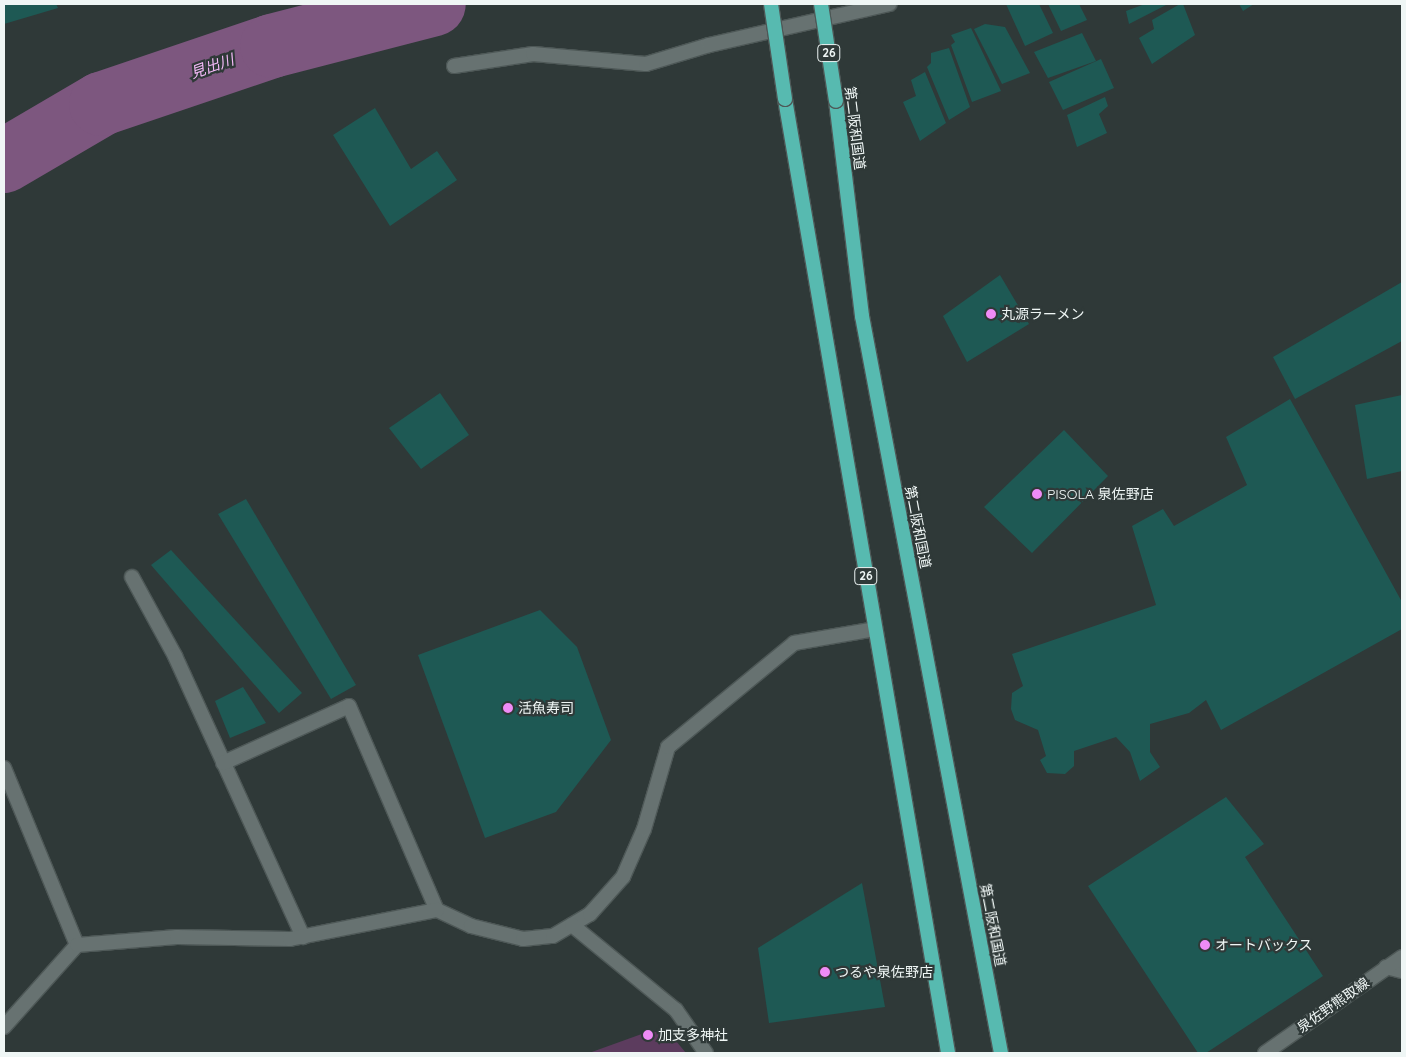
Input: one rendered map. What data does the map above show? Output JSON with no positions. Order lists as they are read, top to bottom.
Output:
{
  "streets": {
    "highway": ["26", "第二阪和国道"],
    "street": ["泉佐野熊取線"]
  },
  "water": ["見出川"],
  "places": [
    "丸源ラーメン",
    "PISOLA 泉佐野店",
    "活魚寿司",
    "オートバックス",
    "つるや泉佐野店",
    "加支多神社"
  ]
}
